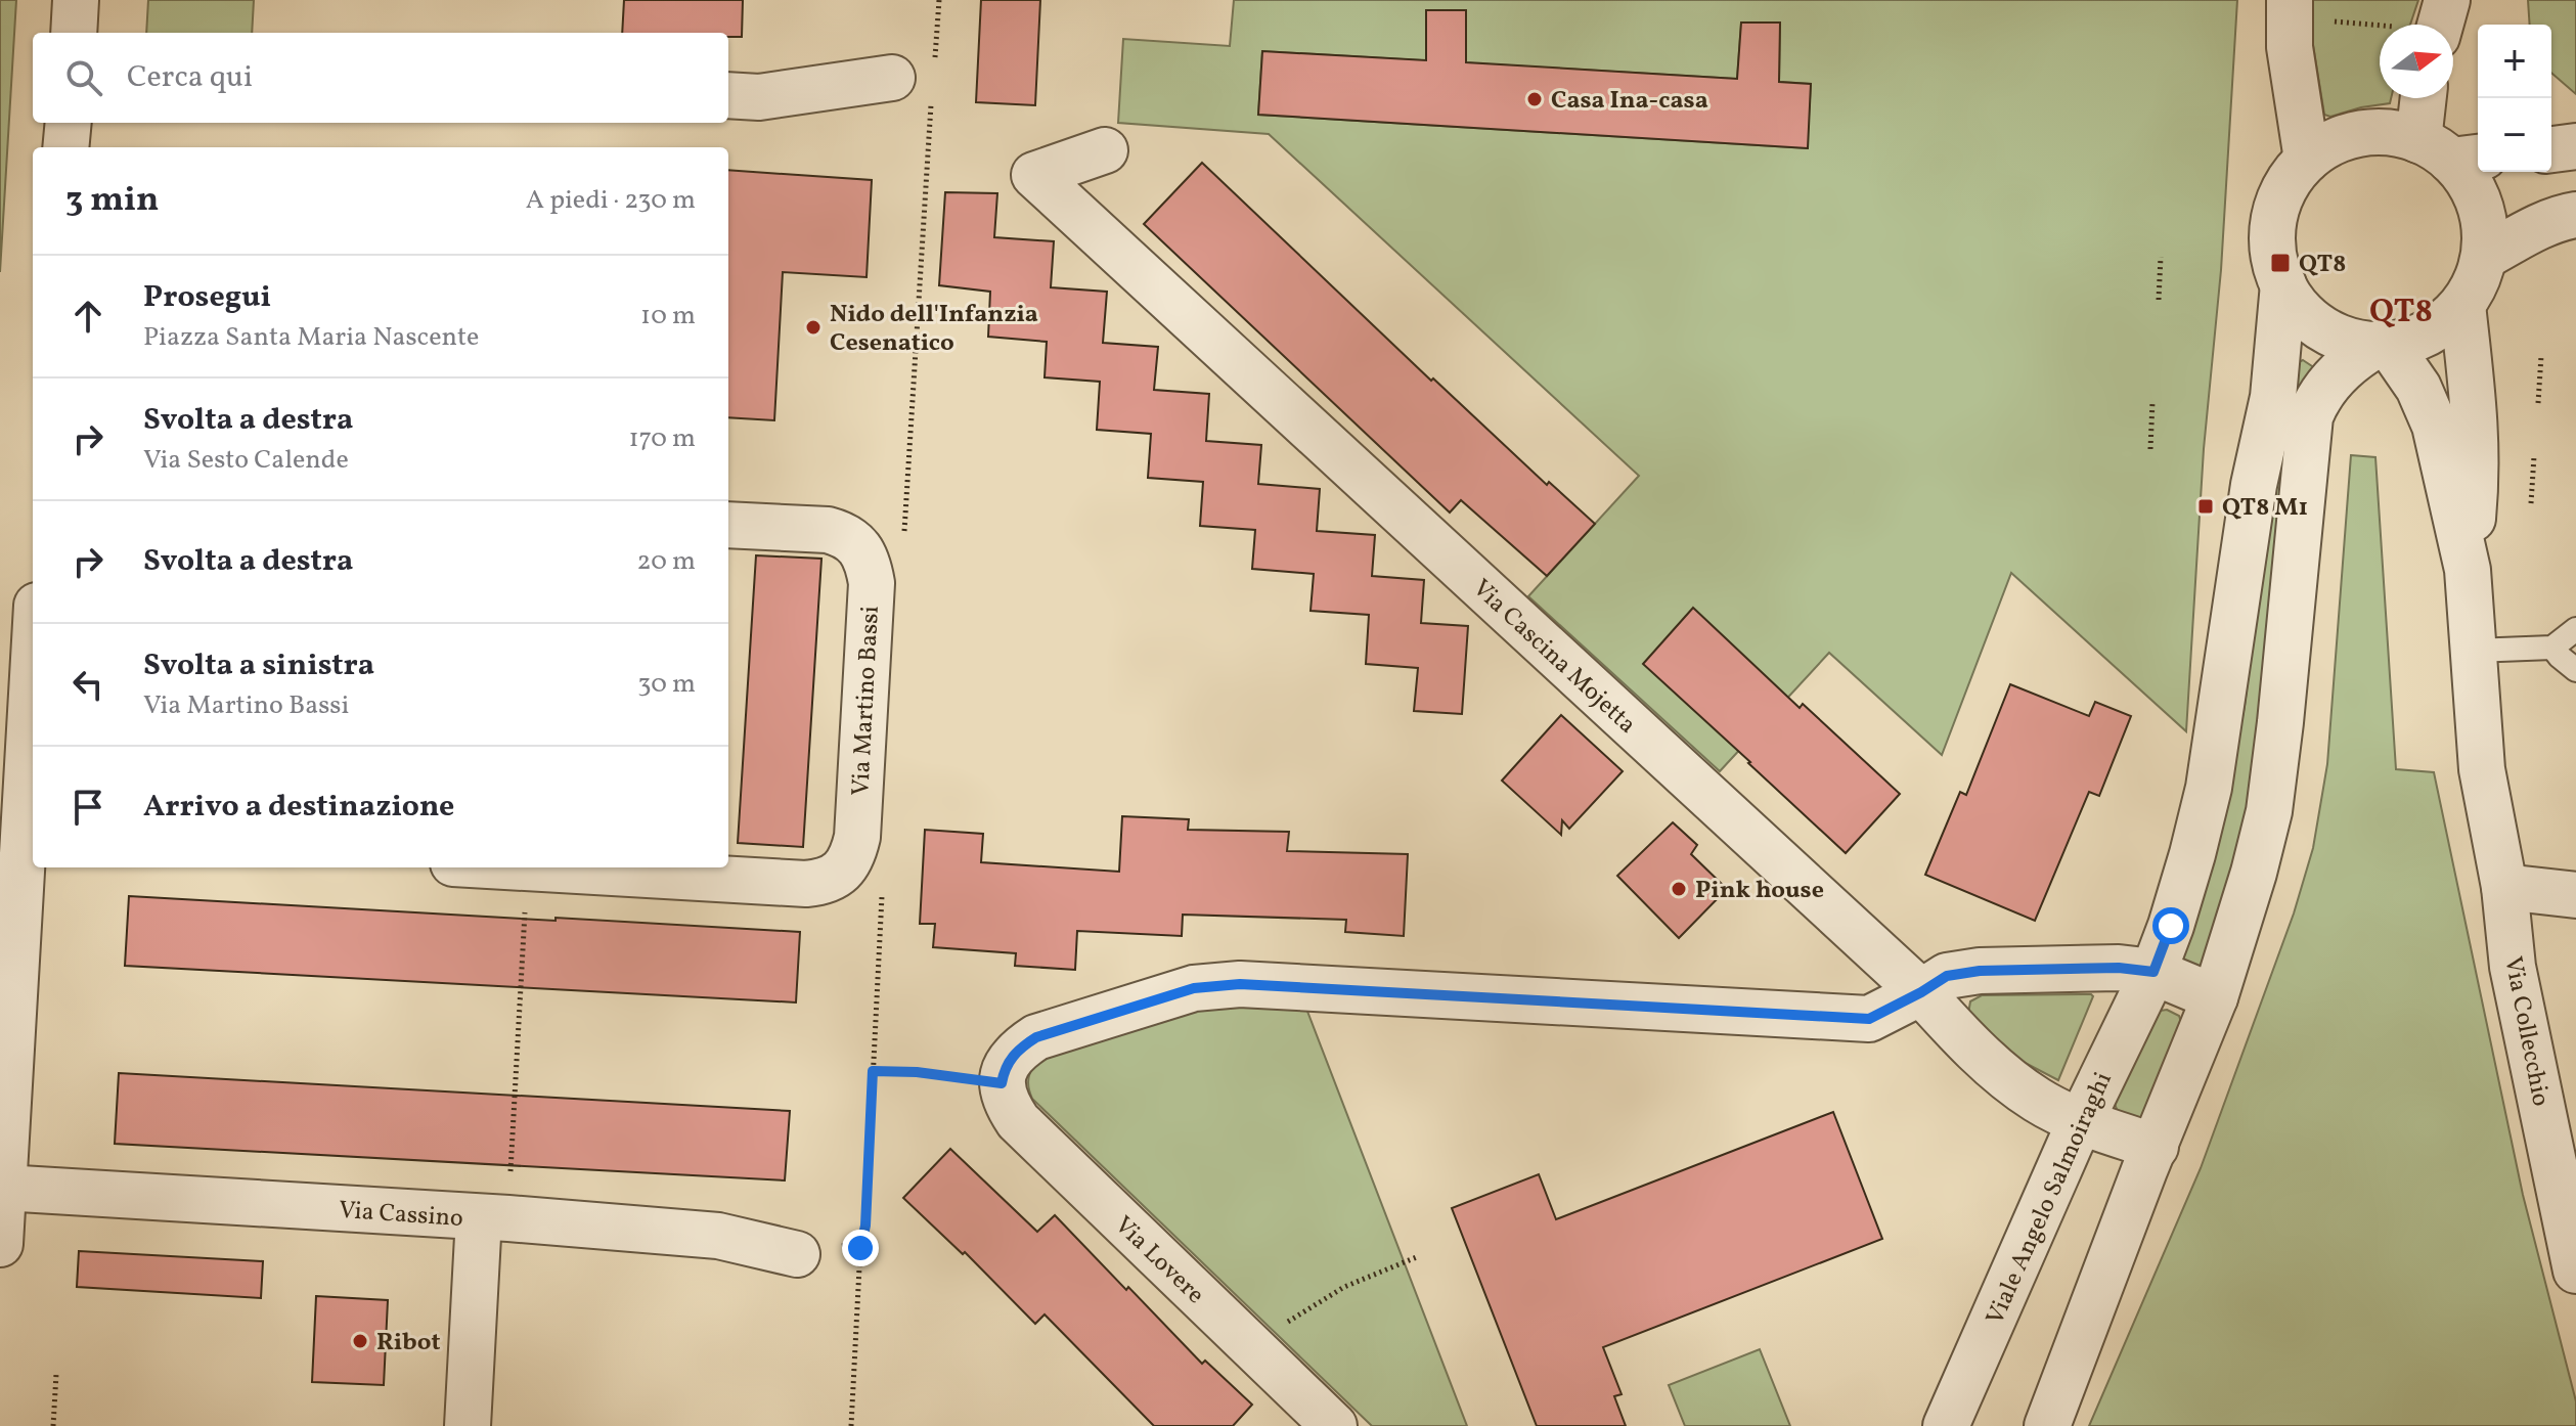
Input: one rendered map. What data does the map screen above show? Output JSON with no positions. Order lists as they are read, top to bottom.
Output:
{
  "streets": {
    "street": [
      "Via Cascina Mojetta",
      "Via Martino Bassi",
      "Via Collecchio",
      "Viale Angelo Salmoiraghi",
      "Via Cassino",
      "Via Lovere"
    ]
  },
  "crossings": [
    ["Via Cascina Mojetta", "Viale Angelo Salmoiraghi"]
  ],
  "districts": ["QT8"],
  "places": {
    "other": [
      "Casa Ina-casa",
      "Nido dell'Infanzia Cesenatico",
      "Pink house",
      "Ribot"
    ],
    "transit": ["QT8", "QT8 M1"]
  },
  "north": "right",
  "page": {
    "map_buttons": ["+", "−"],
    "search": "Cerca qui",
    "heading": ["3 min", "A piedi · 230 m"],
    "list": [
      ["Prosegui", "Piazza Santa Maria Nascente", "10 m"],
      ["Svolta a destra", "Via Sesto Calende", "170 m"],
      ["Svolta a destra", "20 m"],
      ["Svolta a sinistra", "Via Martino Bassi", "30 m"],
      "Arrivo a destinazione"
    ]
  }
}
